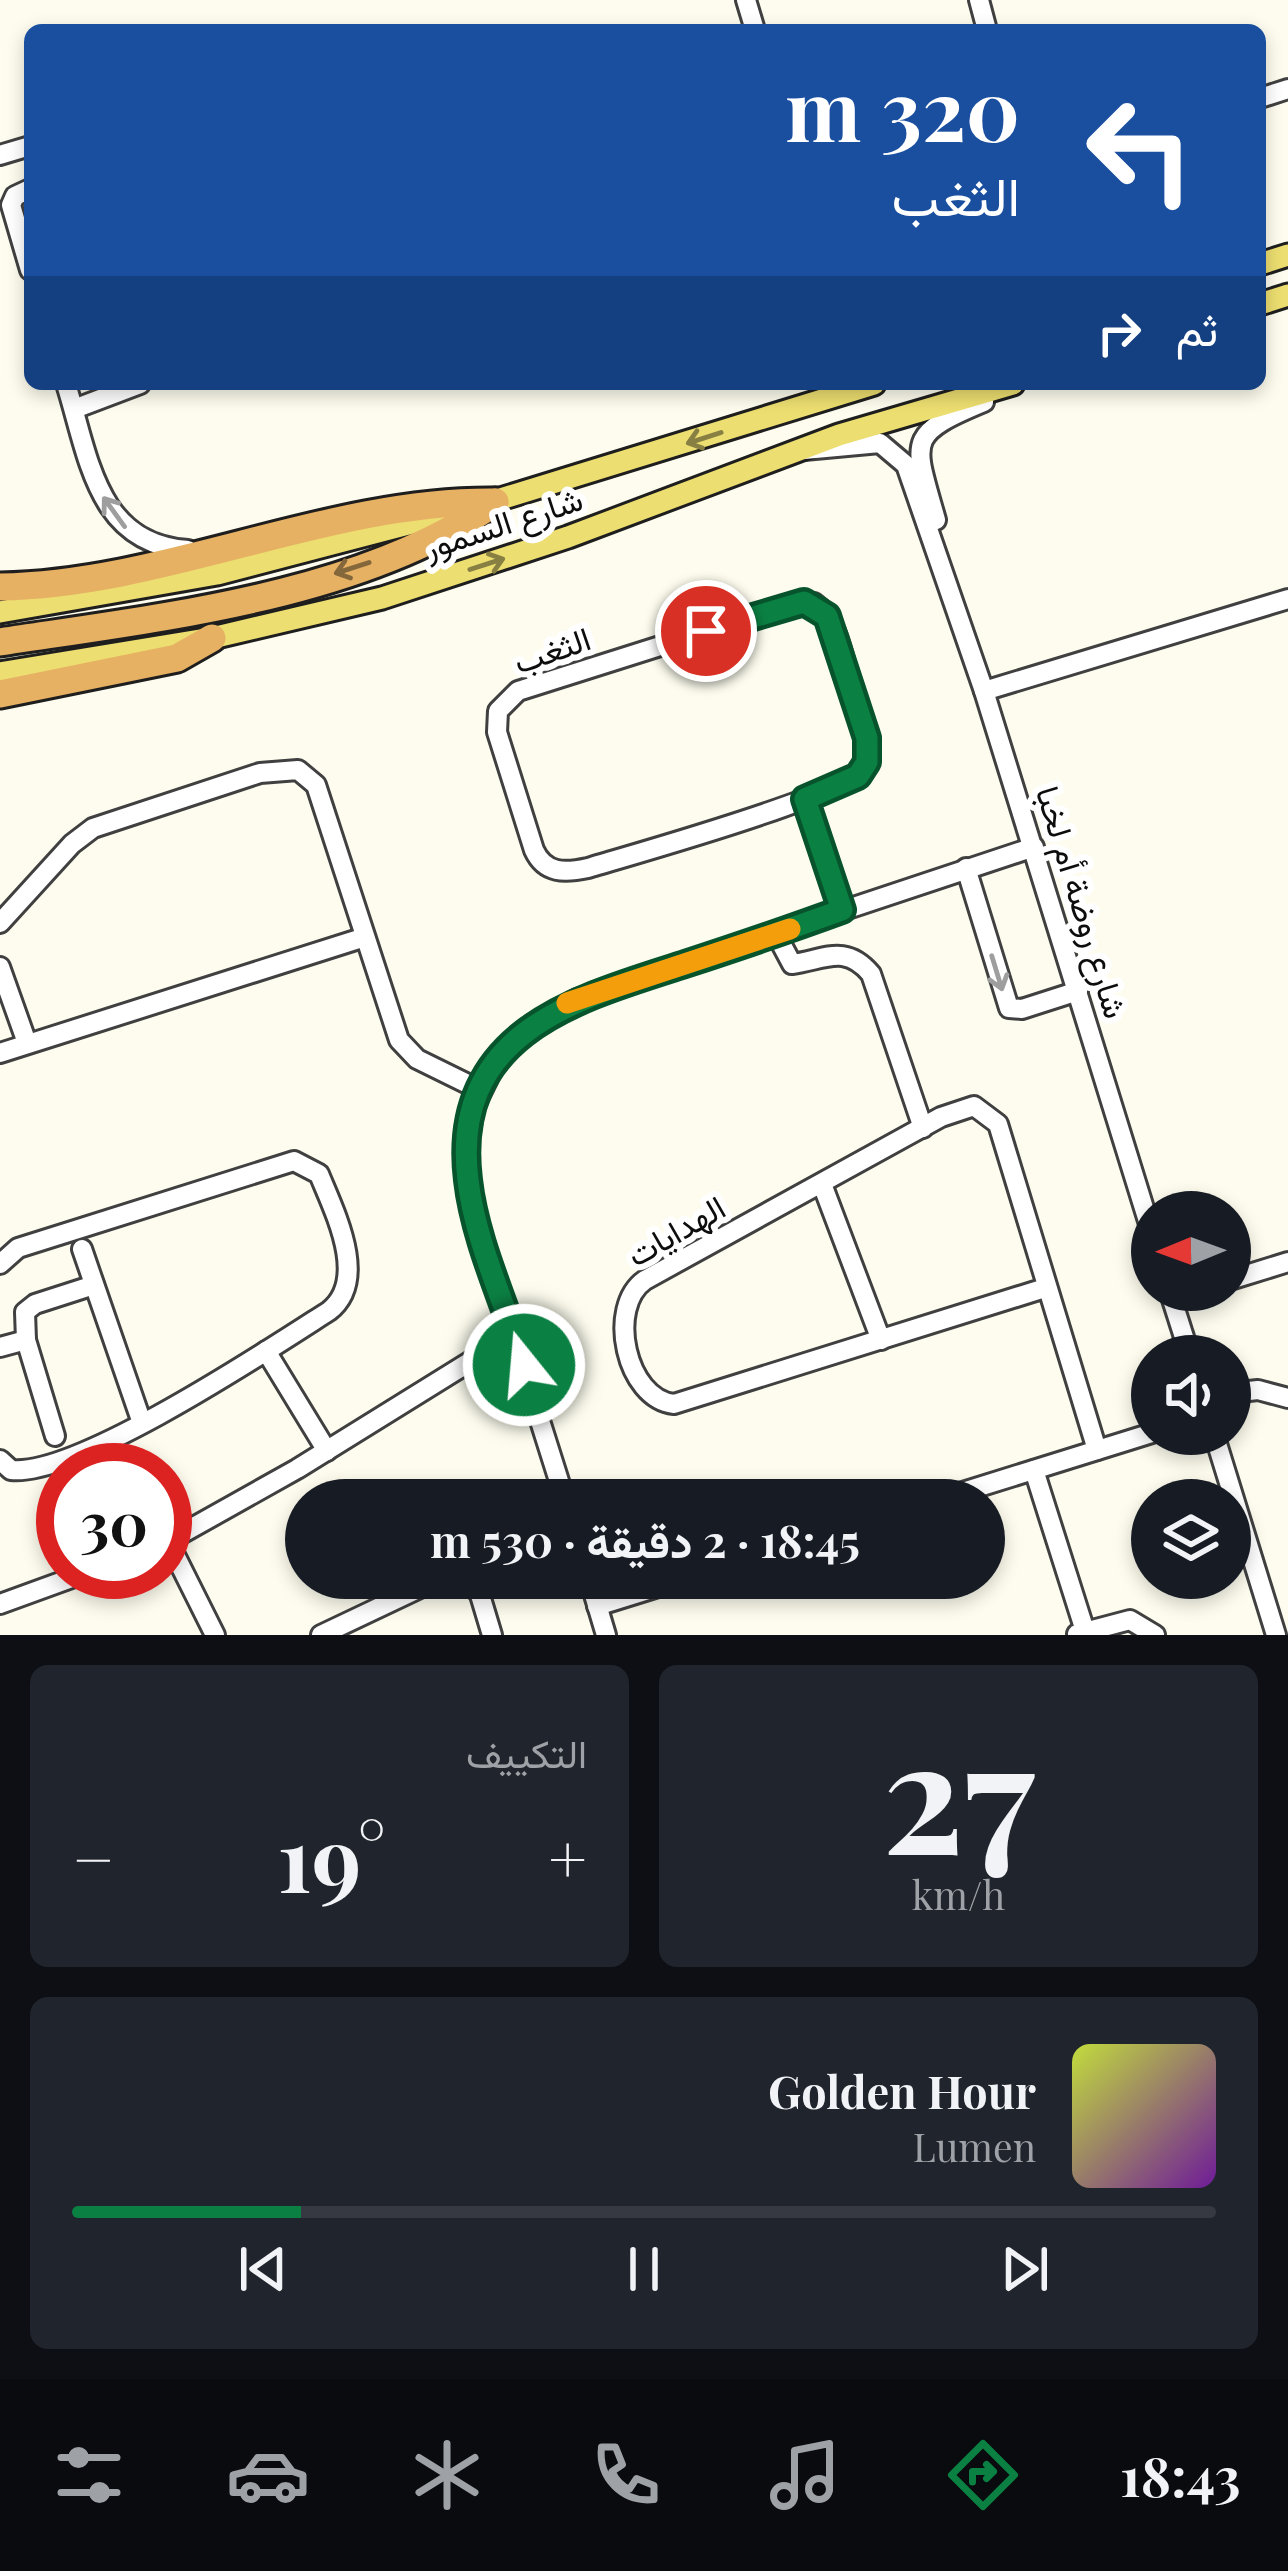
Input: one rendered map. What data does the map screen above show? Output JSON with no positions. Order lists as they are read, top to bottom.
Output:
{
  "streets": {
    "main road": ["شارع السمور"],
    "street": ["الثغب", "شارع روضة أم لخبا", "الهدايات"]
  },
  "crossings": [
    ["شارع السمور", "شارع روضة أم لخبا"]
  ],
  "north": "left",
  "page": {
    "turn": ["320 m", "الثغب"],
    "then": "ثم",
    "limit": "30",
    "trip": "18:45 · 2 دقيقة · 530 m",
    "tile": [
      ["27", "km/h"],
      "التكييف"
    ],
    "heat": ["−", "19°", "+"],
    "song": ["Golden Hour", "Lumen"],
    "tabs": "18:43"
  }
}
